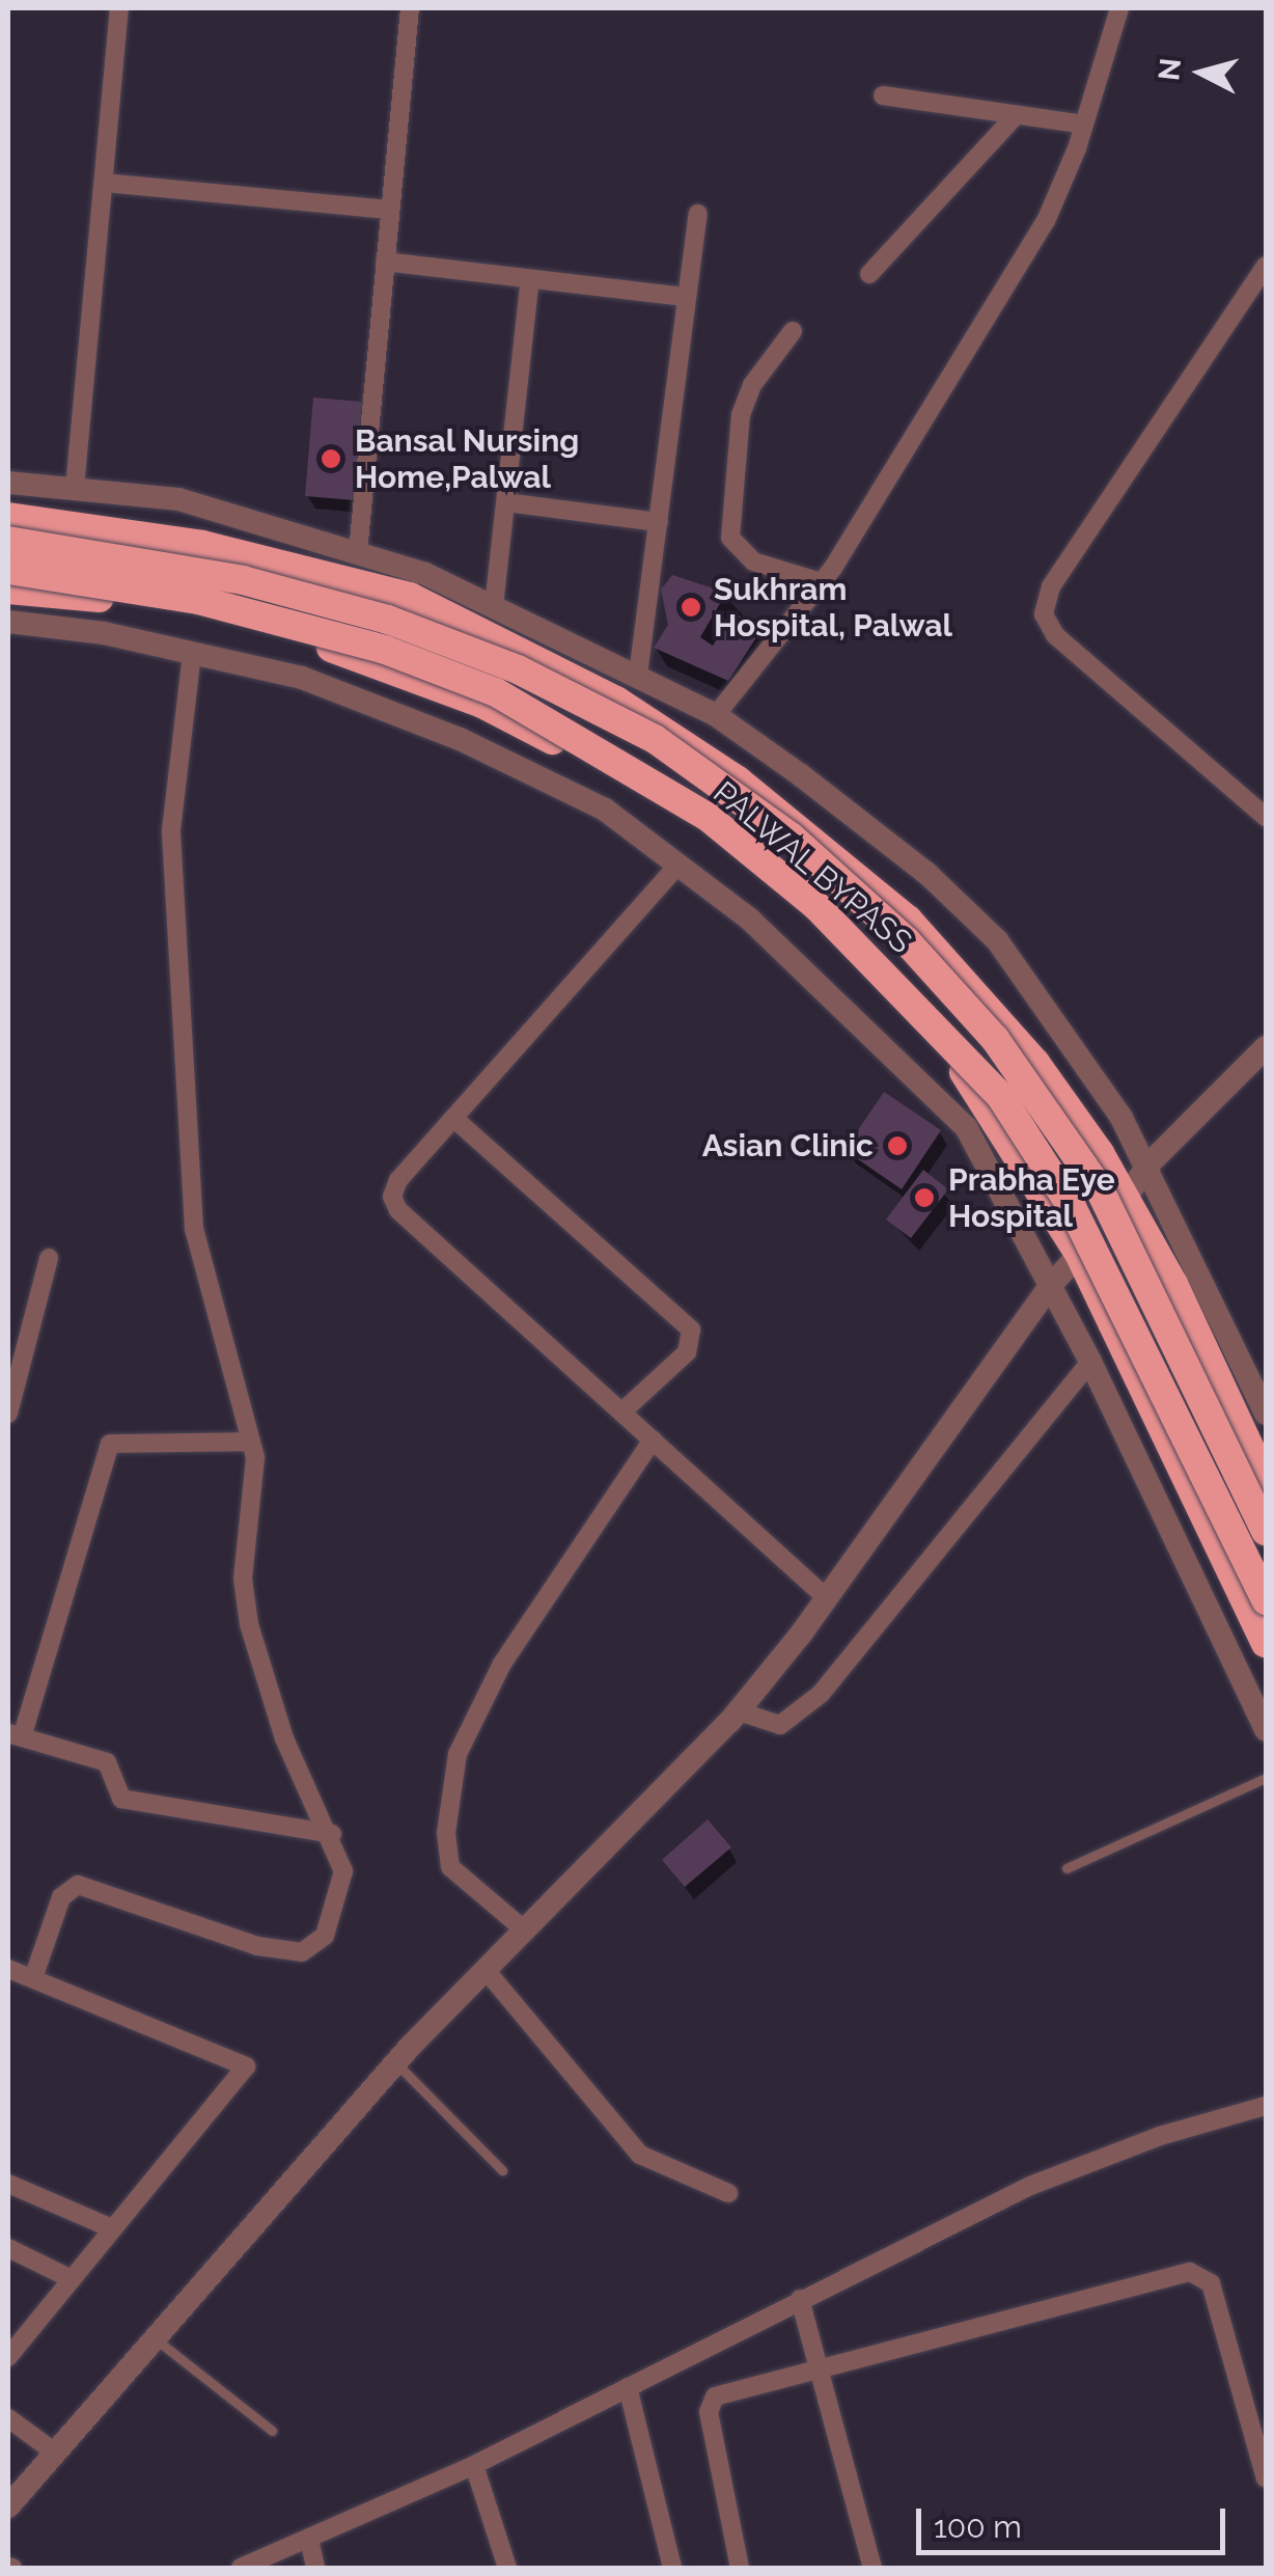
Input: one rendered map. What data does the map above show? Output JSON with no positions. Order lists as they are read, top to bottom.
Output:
{
  "streets": {
    "highway": ["PALWAL BYPASS"]
  },
  "places": [
    "Bansal Nursing Home,Palwal",
    "Sukhram Hospital, Palwal",
    "Asian Clinic",
    "Prabha Eye Hospital"
  ],
  "scale_bar": "100 m",
  "north": "left"
}
